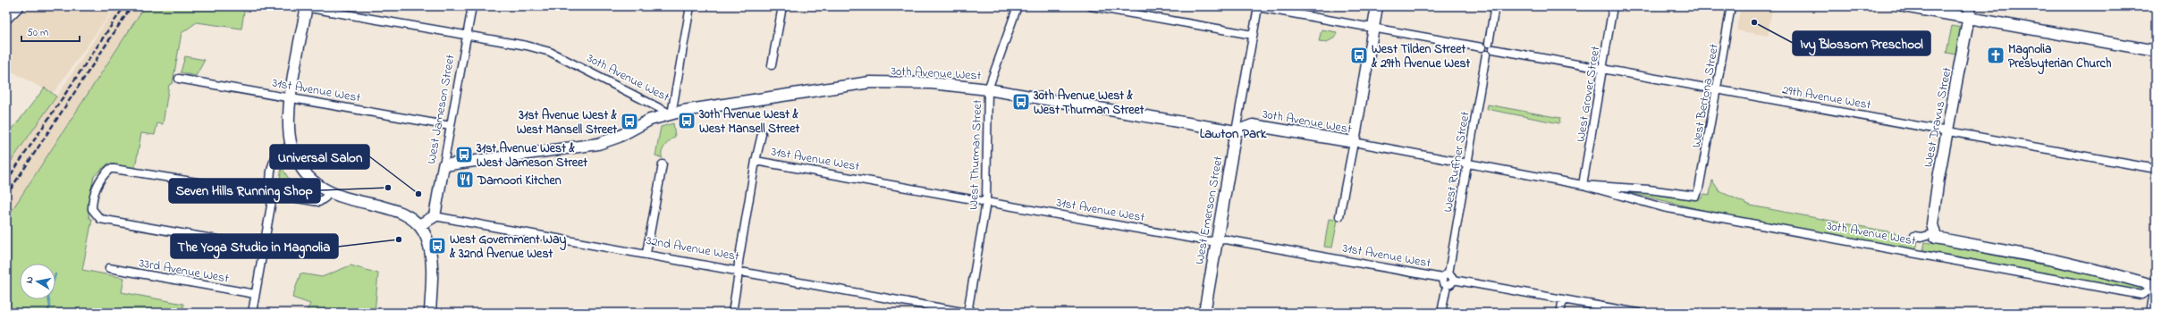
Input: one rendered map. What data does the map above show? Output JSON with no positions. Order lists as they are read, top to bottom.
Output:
{
  "streets": {
    "street": [
      "30th Avenue West",
      "31st Avenue West",
      "West Grover Street",
      "West Bertona Street",
      "29th Avenue West",
      "West Jameson Street",
      "West Dravus Street",
      "West Thurman Street",
      "West Ruffner Street",
      "West Emerson Street",
      "32nd Avenue West",
      "33rd Avenue West"
    ]
  },
  "crossings": [
    ["30th Avenue West", "West Grover Street"],
    ["30th Avenue West", "West Bertona Street"],
    ["30th Avenue West", "West Jameson Street"],
    ["30th Avenue West", "West Dravus Street"],
    ["30th Avenue West", "West Thurman Street"],
    ["30th Avenue West", "West Ruffner Street"],
    ["30th Avenue West", "West Emerson Street"],
    ["31st Avenue West", "West Jameson Street"],
    ["31st Avenue West", "West Thurman Street"],
    ["31st Avenue West", "West Ruffner Street"],
    ["31st Avenue West", "West Emerson Street"],
    ["West Grover Street", "29th Avenue West"],
    ["West Bertona Street", "29th Avenue West"],
    ["29th Avenue West", "West Dravus Street"],
    ["29th Avenue West", "West Ruffner Street"],
    ["West Jameson Street", "32nd Avenue West"],
    ["West Thurman Street", "32nd Avenue West"]
  ],
  "districts": ["Lawton Park"],
  "places": {
    "other": [
      "Ivy Blossom Preschool",
      "Seven Hills Running Shop",
      "Universal Salon",
      "The Yoga Studio in Magnolia"
    ],
    "bus stop": [
      "West Tilden Street & 29th Avenue West",
      "30th Avenue West & West Thurman Street",
      "30th Avenue West & West Mansell Street",
      "31st Avenue West & West Mansell Street",
      "31st Avenue West & West Jameson Street",
      "West Government Way & 32nd Avenue West"
    ],
    "church": ["Magnolia Presbyterian Church"],
    "restaurant": ["Damoori Kitchen"]
  },
  "scale_bar": "50 m",
  "north": "left"
}
